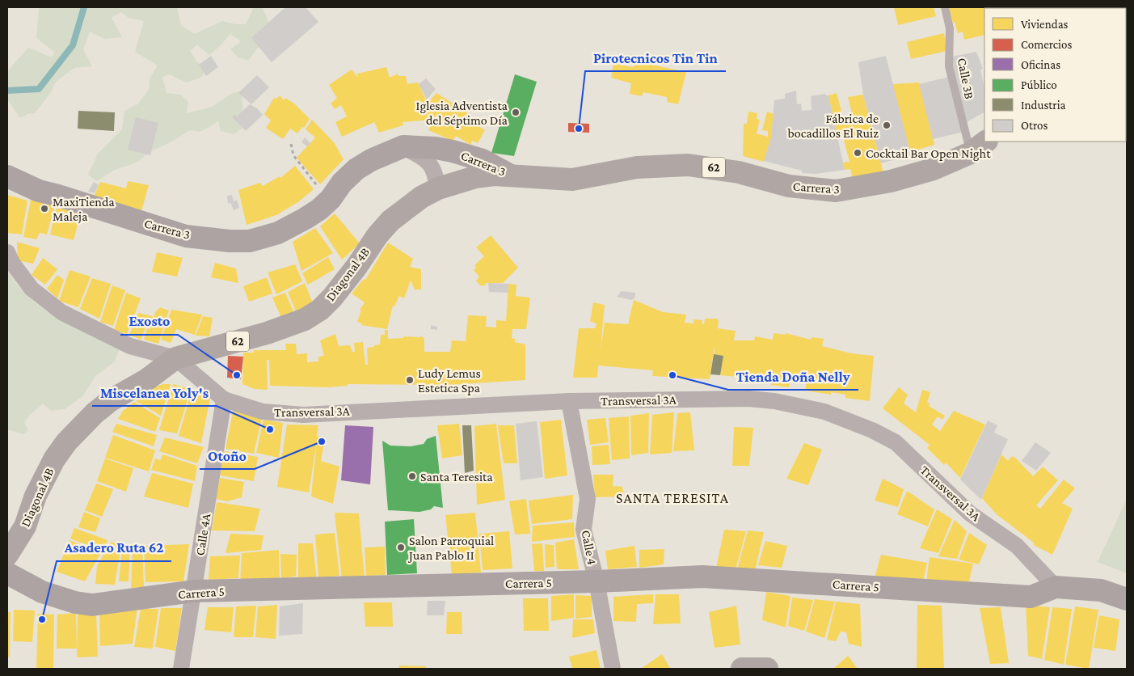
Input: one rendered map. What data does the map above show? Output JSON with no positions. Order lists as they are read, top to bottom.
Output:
{
  "streets": {
    "main road": ["Carrera 3", "62", "Diagonal 4B"],
    "street": [
      "Transversal 3A",
      "Calle 4A",
      "Calle 4",
      "Carrera 5"
    ],
    "lane": ["Calle 3B"]
  },
  "crossings": [
    ["Calle 3B", "Carrera 3"],
    ["Carrera 3", "Diagonal 4B"],
    ["Diagonal 4B", "Transversal 3A"],
    ["Transversal 3A", "Calle 4A"],
    ["Transversal 3A", "Calle 4"],
    ["Transversal 3A", "Carrera 5"],
    ["Calle 4A", "Carrera 5"],
    ["Calle 4", "Carrera 5"]
  ],
  "districts": ["SANTA TERESITA"],
  "places": [
    "Iglesia Adventista del Séptimo Día",
    "Fábrica de bocadillos El Ruiz",
    "Pirotecnicos Tin Tin",
    "Cocktail Bar Open Night",
    "MaxiTienda Maleja",
    "Exosto",
    "Tienda Doña Nelly",
    "Ludy Lemus Estetica Spa",
    "Miscelanea Yoly's",
    "Otoño",
    "Santa Teresita",
    "Salon Parroquial Juan Pablo II",
    "Asadero Ruta 62"
  ],
  "legend": [
    "Viviendas",
    "Comercios",
    "Oficinas",
    "Público",
    "Industria",
    "Otros"
  ]
}
